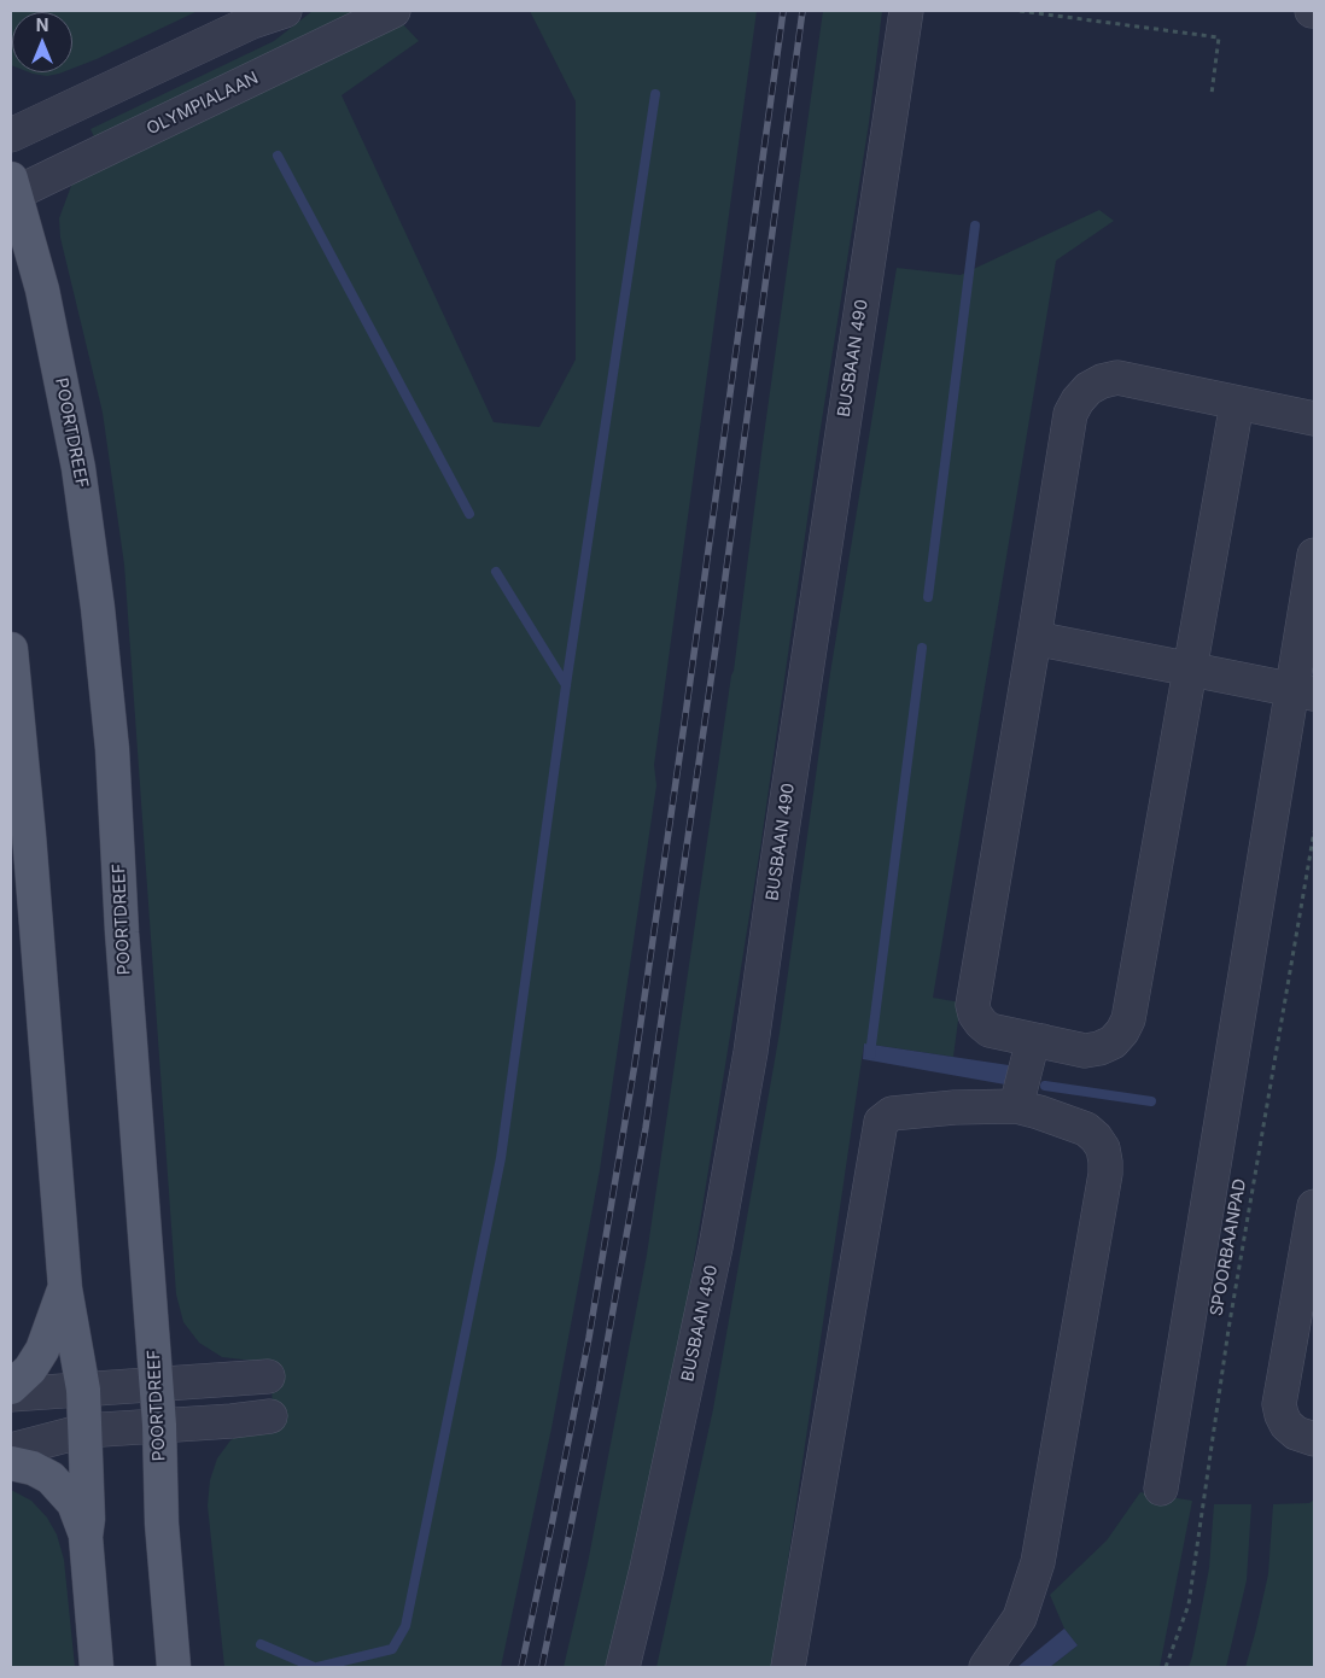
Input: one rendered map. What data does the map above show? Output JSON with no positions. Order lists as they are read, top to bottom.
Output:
{
  "streets": {
    "main road": ["POORTDREEF"],
    "street": ["OLYMPIALAAN", "BUSBAAN 490"],
    "path": ["SPOORBAANPAD"]
  },
  "crossings": [
    ["OLYMPIALAAN", "POORTDREEF"]
  ],
  "north": "top"
}
